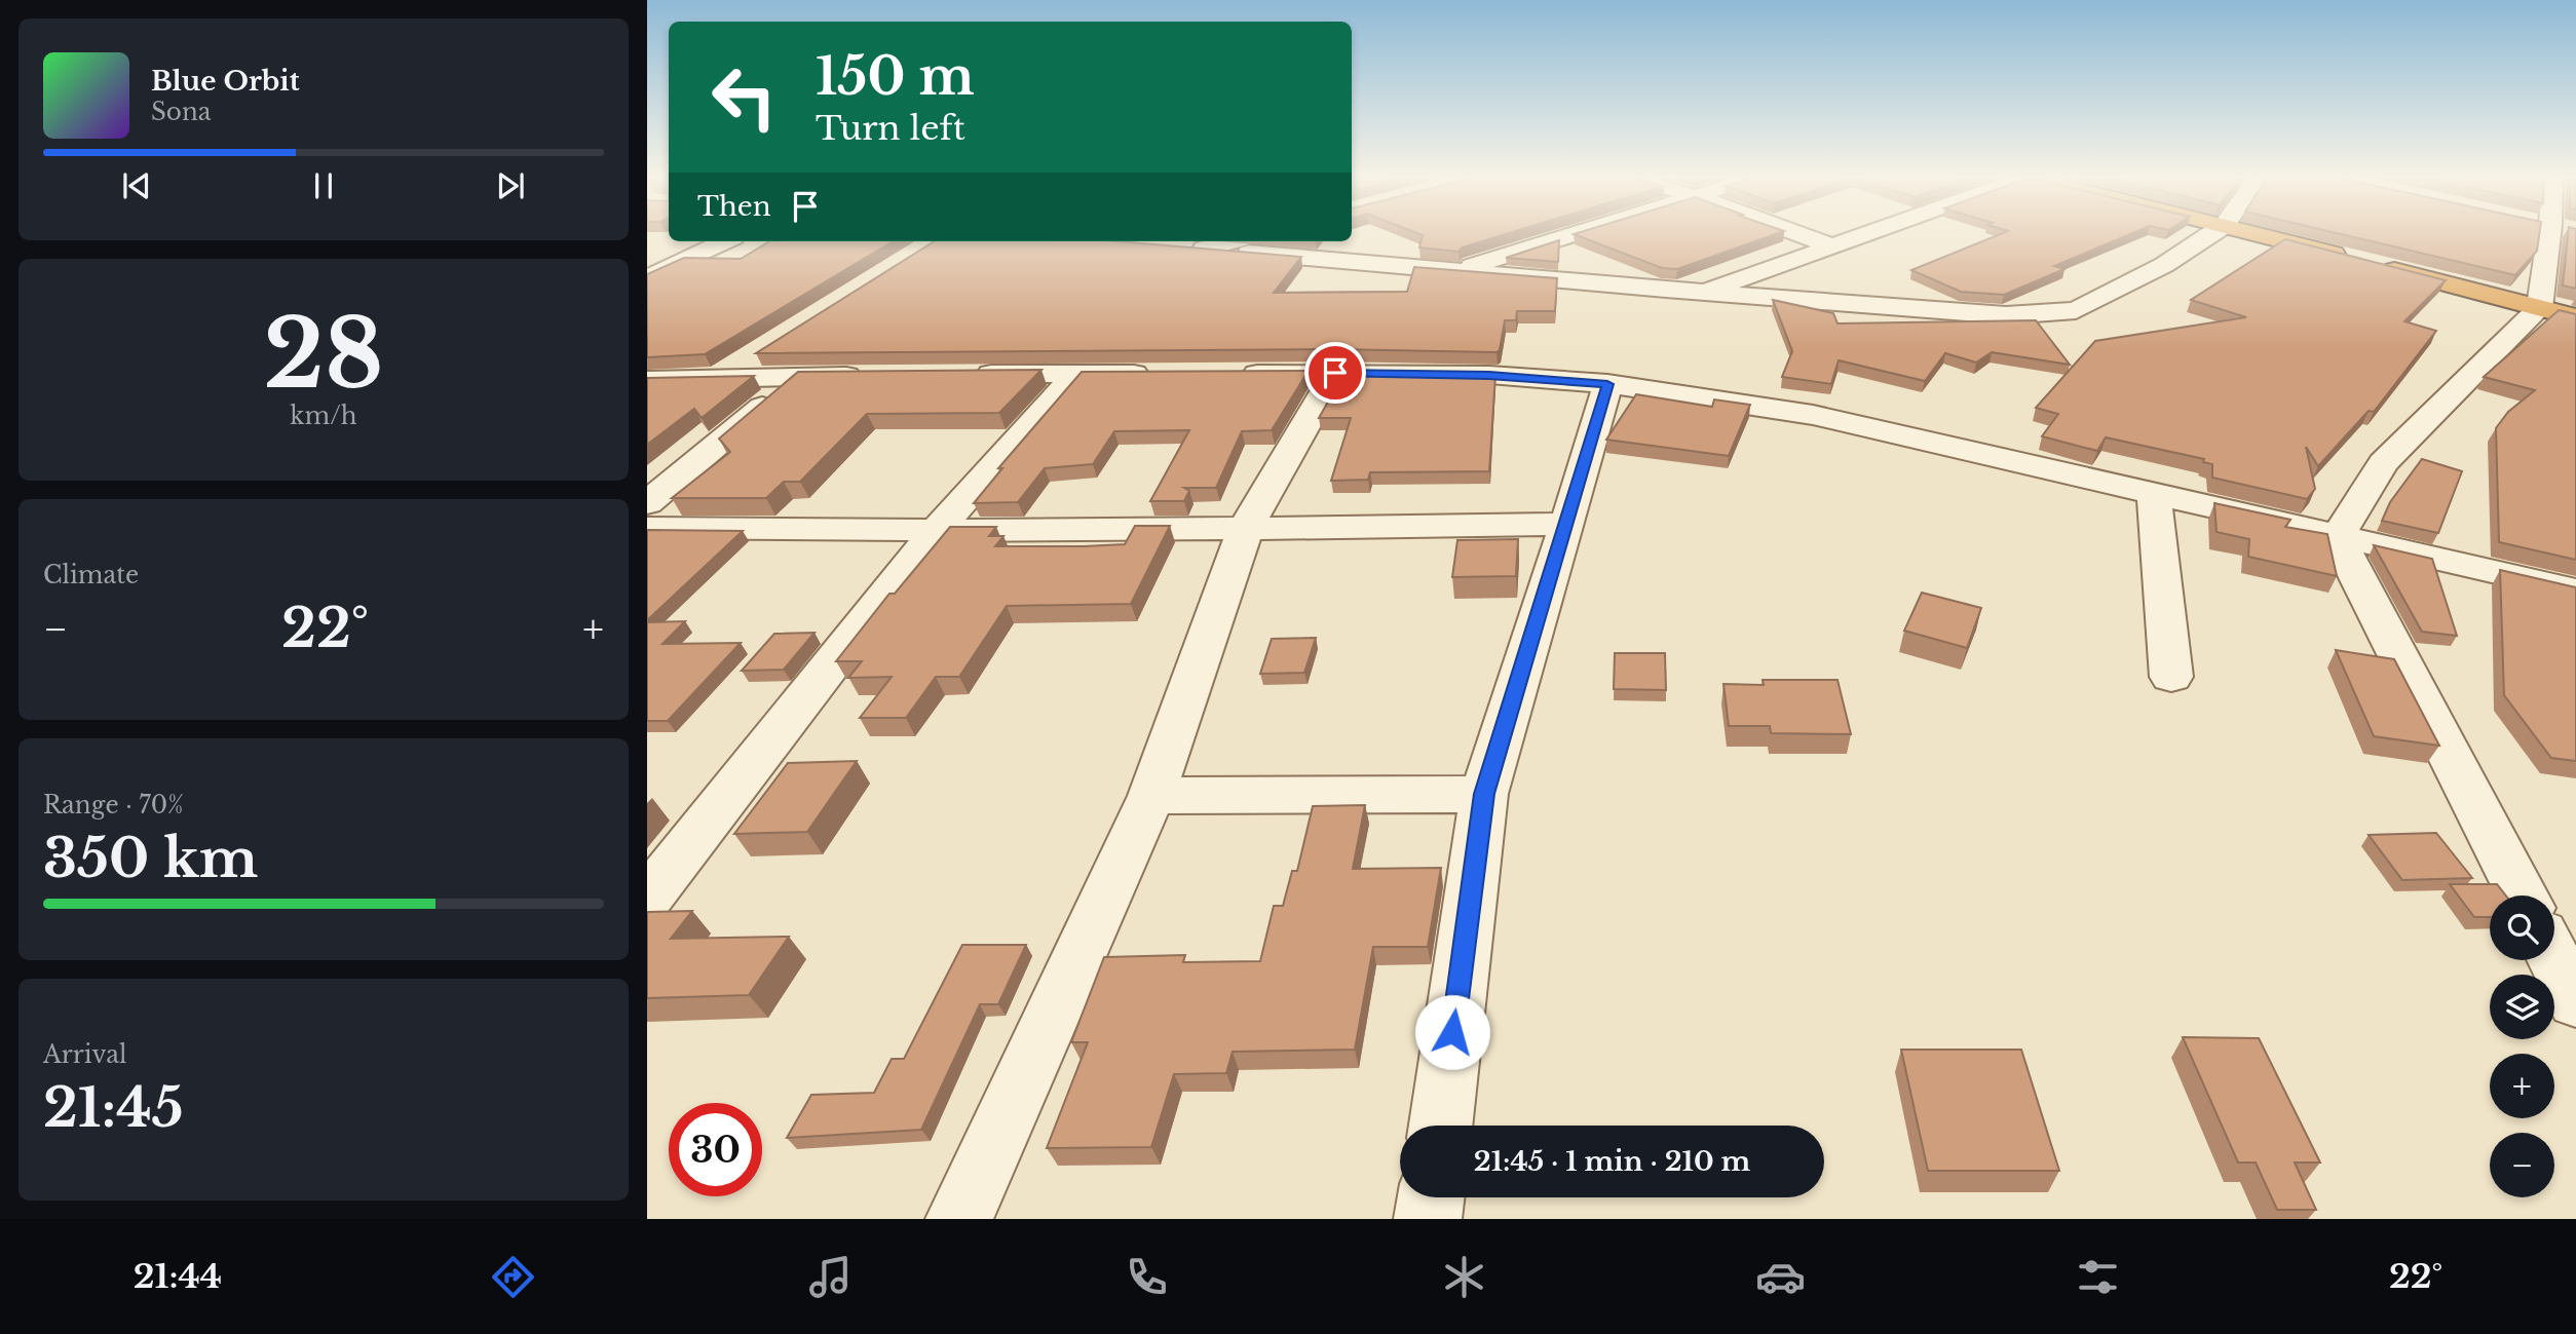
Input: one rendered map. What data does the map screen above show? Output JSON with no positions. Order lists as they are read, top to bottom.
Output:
{
  "page": {
    "turn": ["150 m", "Turn left"],
    "song": ["Blue Orbit", "Sona"],
    "then": "Then",
    "tile": [
      ["28", "km/h"],
      "Climate",
      ["Range · 70%", "350 km"],
      ["Arrival", "21:45"]
    ],
    "heat": ["−", "22°", "+"],
    "map_buttons": ["+", "−"],
    "limit": "30",
    "trip": "21:45 · 1 min · 210 m",
    "tabs": ["21:44", "22°"]
  }
}
